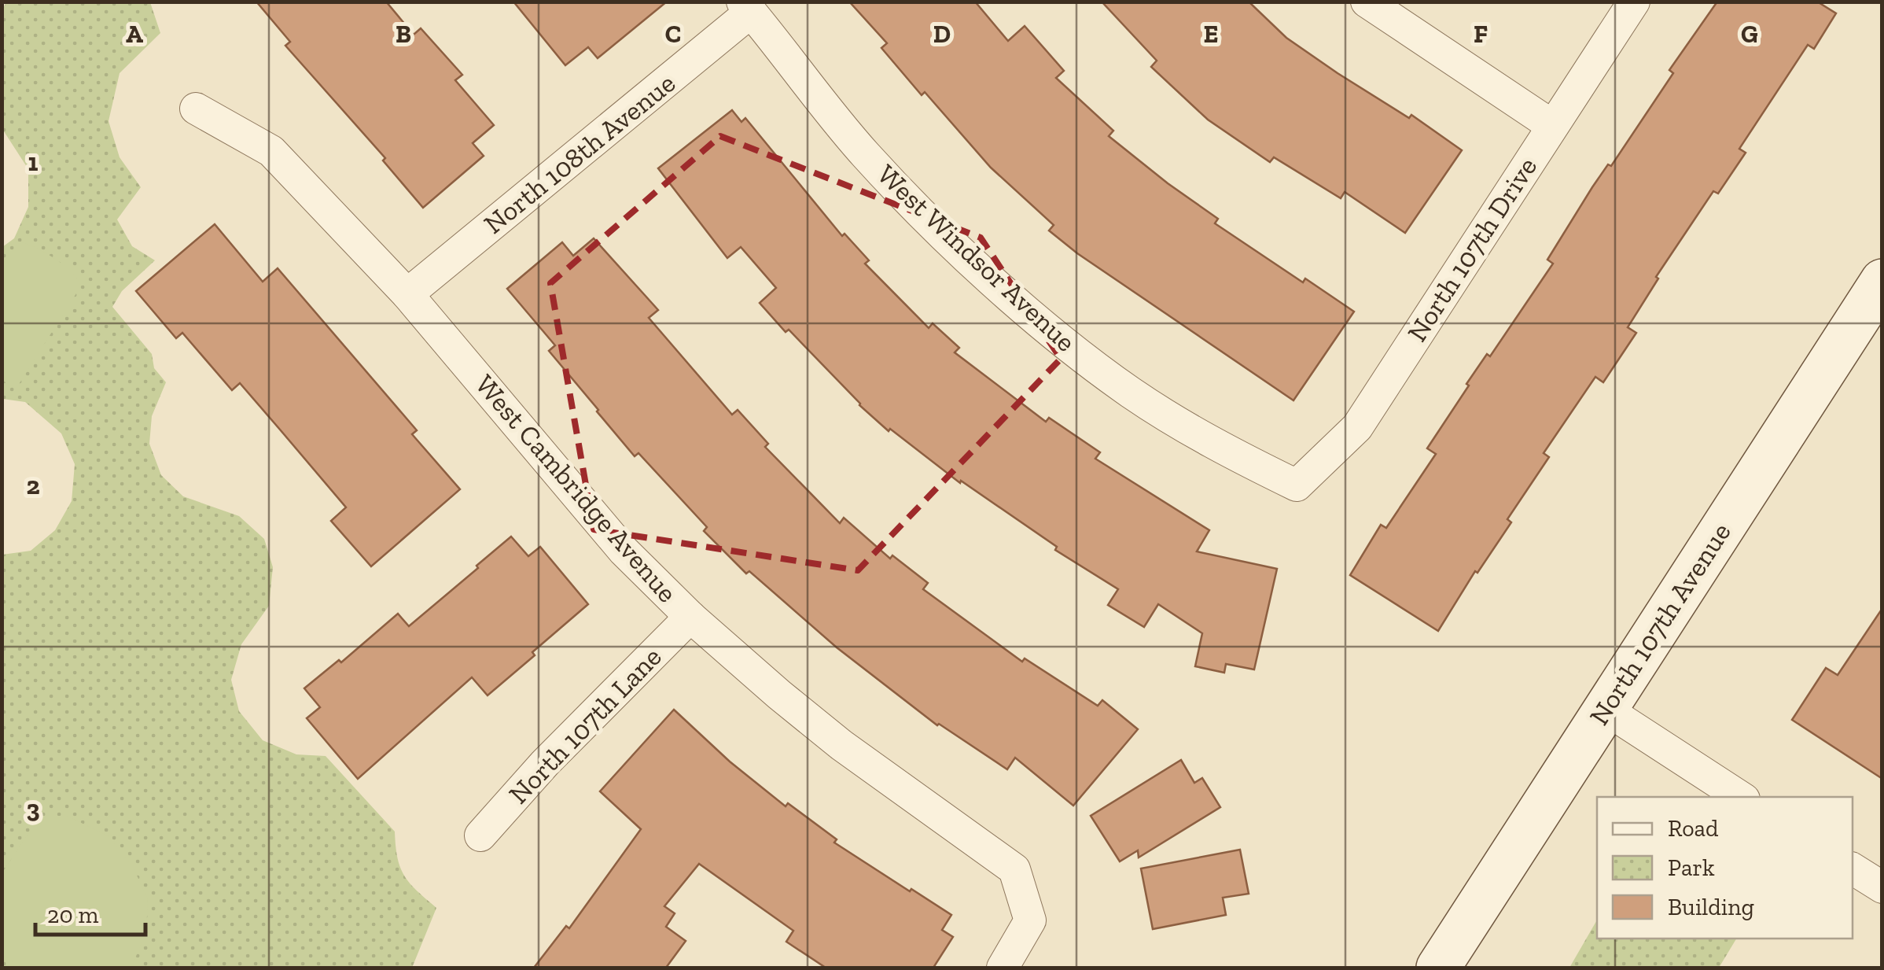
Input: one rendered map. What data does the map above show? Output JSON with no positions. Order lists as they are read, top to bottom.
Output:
{
  "streets": {
    "main road": ["North 107th Avenue"],
    "street": [
      "North 108th Avenue",
      "North 107th Drive",
      "West Windsor Avenue",
      "West Cambridge Avenue",
      "North 107th Lane"
    ]
  },
  "crossings": [
    ["North 108th Avenue", "West Windsor Avenue"],
    ["North 108th Avenue", "West Cambridge Avenue"],
    ["North 107th Drive", "West Windsor Avenue"],
    ["West Cambridge Avenue", "North 107th Lane"]
  ],
  "legend": ["Road", "Park", "Building"],
  "scale_bar": "20 m",
  "grid": {
    "columns": [
      "A",
      "B",
      "C",
      "D",
      "E",
      "F",
      "G"
    ],
    "rows": ["1", "2", "3"]
  }
}
